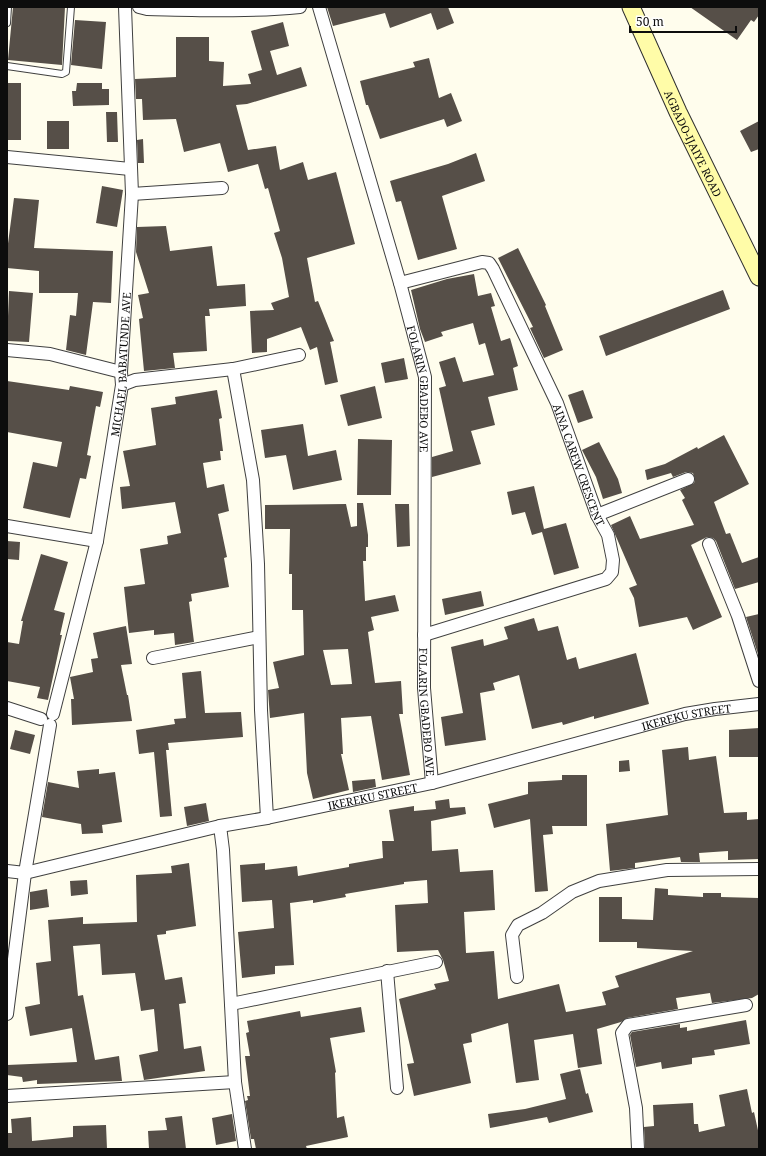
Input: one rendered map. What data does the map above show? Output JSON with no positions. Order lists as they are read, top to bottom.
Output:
{
  "streets": {
    "street": [
      "AGBADO-IJAIYE ROAD",
      "MICHAEL BABATUNDE AVE",
      "FOLARIN GBADEBO AVE",
      "AINA CAREW CRESCENT",
      "IKEREKU STREET"
    ]
  },
  "crossings": [
    ["MICHAEL BABATUNDE AVE", "IKEREKU STREET"],
    ["FOLARIN GBADEBO AVE", "AINA CAREW CRESCENT"],
    ["FOLARIN GBADEBO AVE", "IKEREKU STREET"]
  ],
  "scale_bar": "50 m"
}
